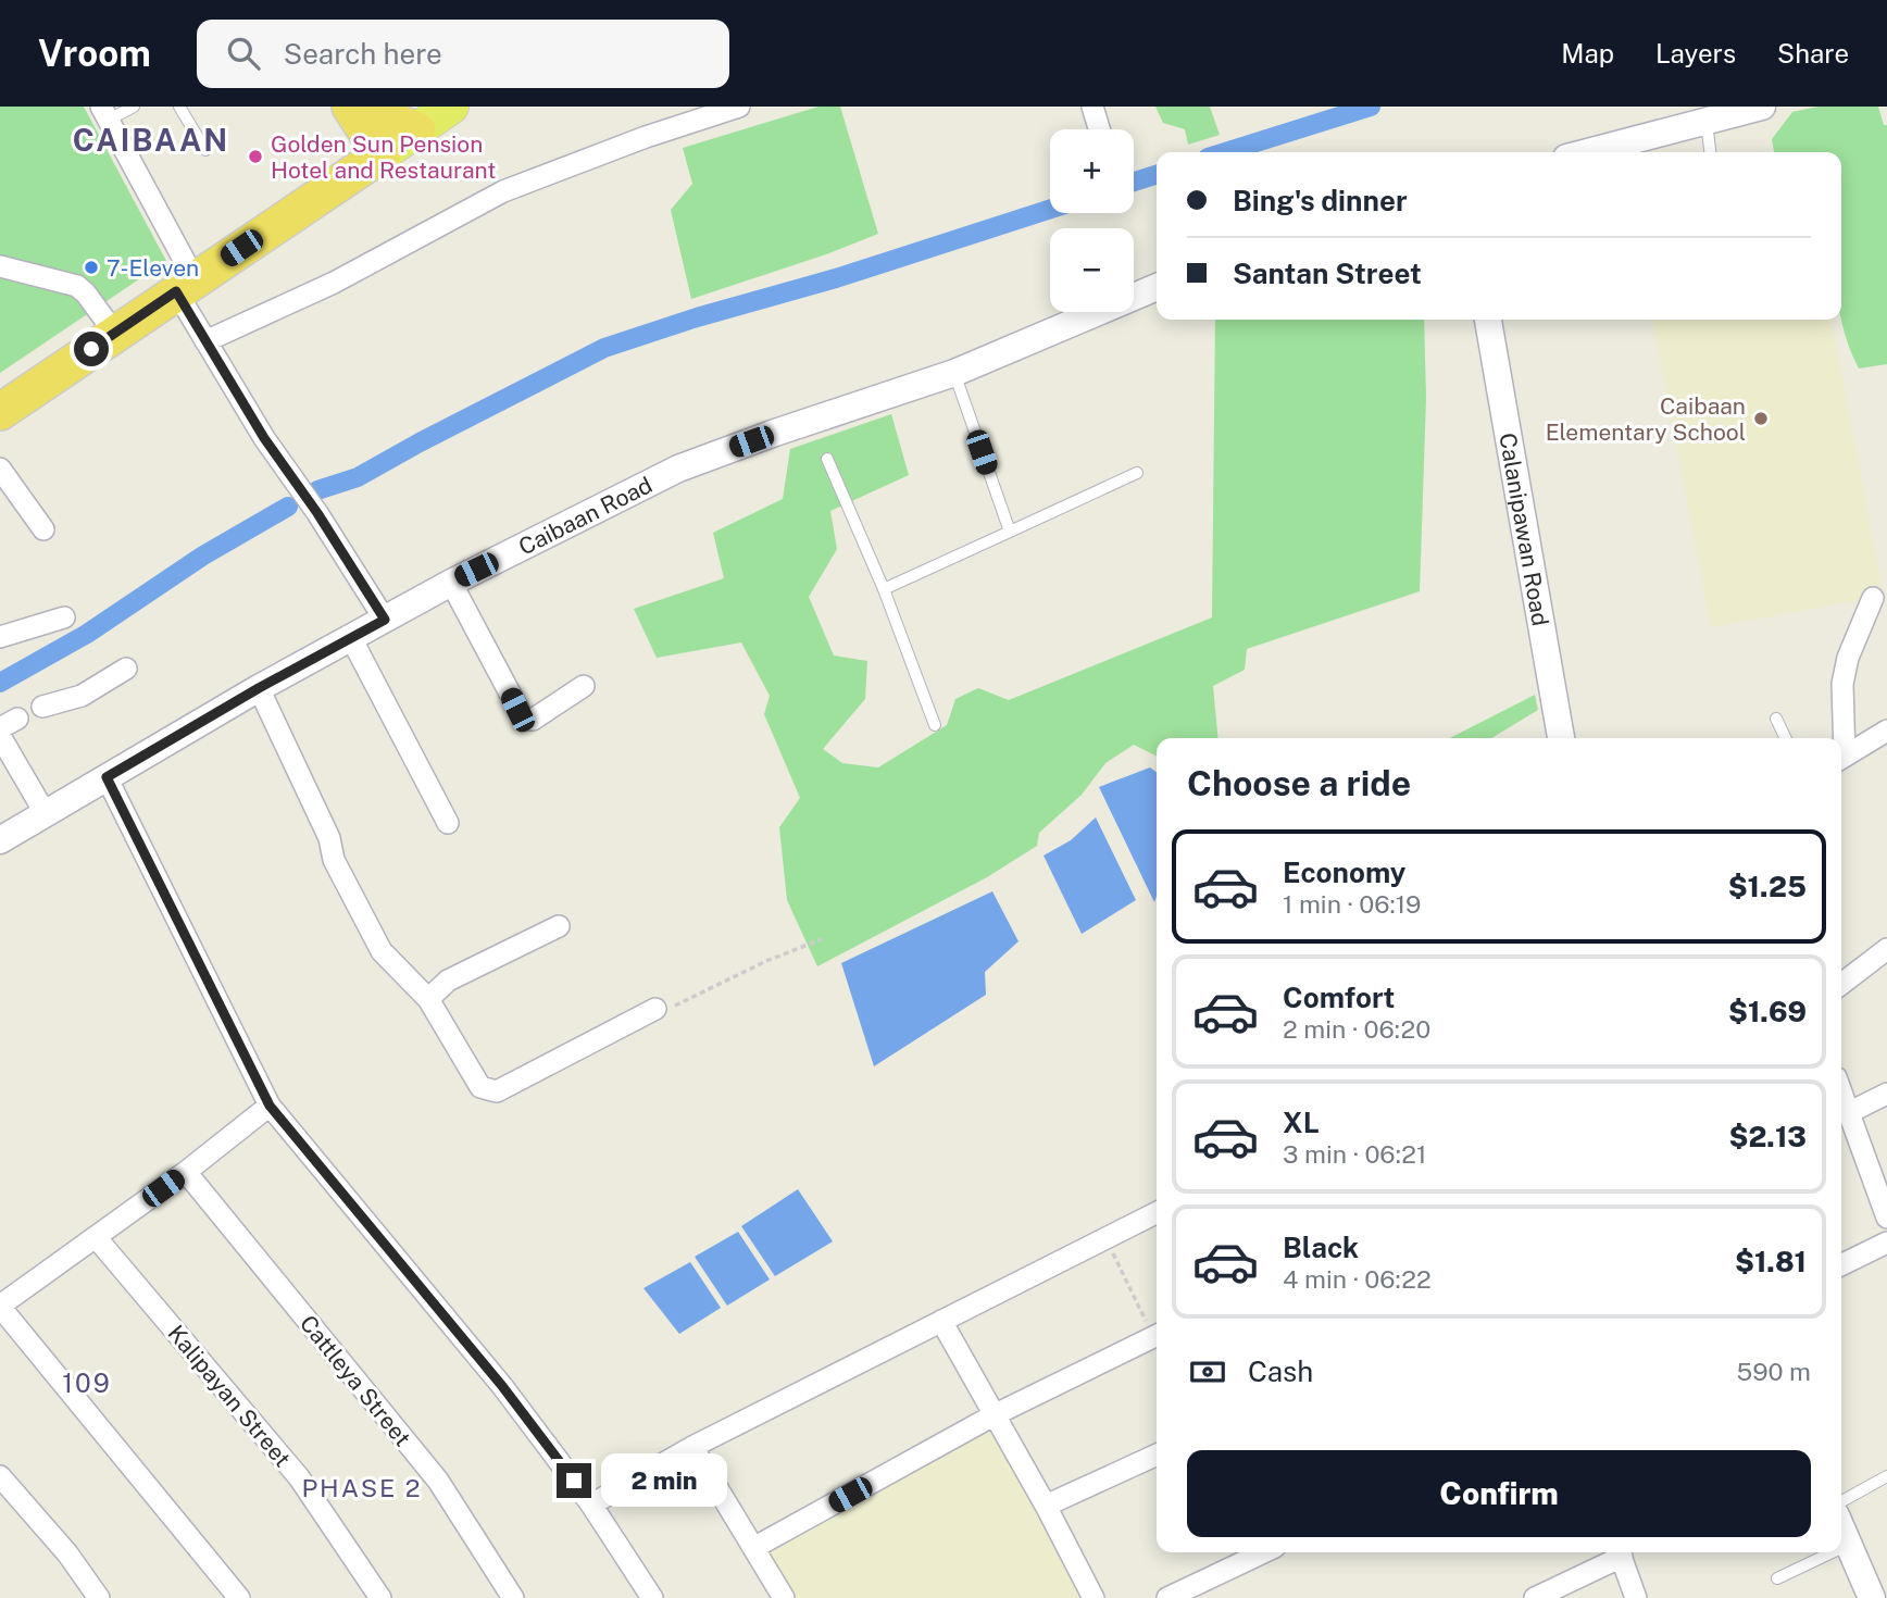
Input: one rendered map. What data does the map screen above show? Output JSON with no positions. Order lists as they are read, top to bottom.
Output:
{
  "streets": {
    "street": [
      "Caibaan Road",
      "Calanipawan Road",
      "Cattleya Street",
      "Kalipayan Street"
    ]
  },
  "districts": ["CAIBAAN", "109", "PHASE 2"],
  "places": ["Golden Sun Pension Hotel and Restaurant", "7-Eleven", "Caibaan Elementary School"],
  "page": {
    "header": "Vroom",
    "search": "Search here",
    "nav": ["Map", "Layers", "Share"],
    "map_buttons": ["+", "−"],
    "banner": ["Bing's dinner", "Santan Street"],
    "heading": "Choose a ride",
    "list": [
      {
        "name": "Economy",
        "note": "1 min · 06:19",
        "value": "$1.25"
      },
      {
        "name": "Comfort",
        "note": "2 min · 06:20",
        "value": "$1.69"
      },
      {
        "name": "XL",
        "note": "3 min · 06:21",
        "value": "$2.13"
      },
      {
        "name": "Black",
        "note": "4 min · 06:22",
        "value": "$1.81"
      }
    ],
    "pay": ["Cash", "590 m"],
    "buttons": "Confirm",
    "bubble": "2 min"
  }
}
